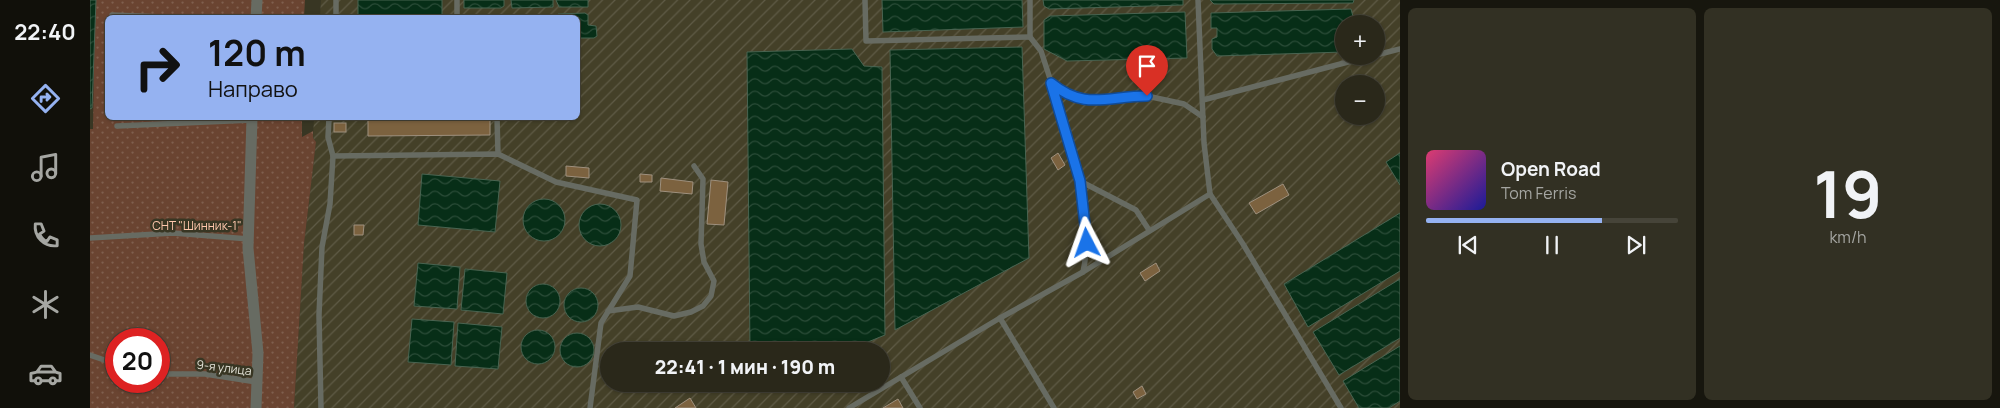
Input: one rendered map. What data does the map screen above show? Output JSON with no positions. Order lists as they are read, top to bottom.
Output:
{
  "streets": {
    "lane": ["9-я улица"]
  },
  "parks": ["СНТ \"Шинник-1\""],
  "page": {
    "tabs": "22:40",
    "tile": ["19", "km/h"],
    "map_buttons": ["+", "−"],
    "turn": ["120 m", "Направо"],
    "song": ["Open Road", "Tom Ferris"],
    "limit": "20",
    "trip": "22:41 · 1 мин · 190 m"
  }
}
